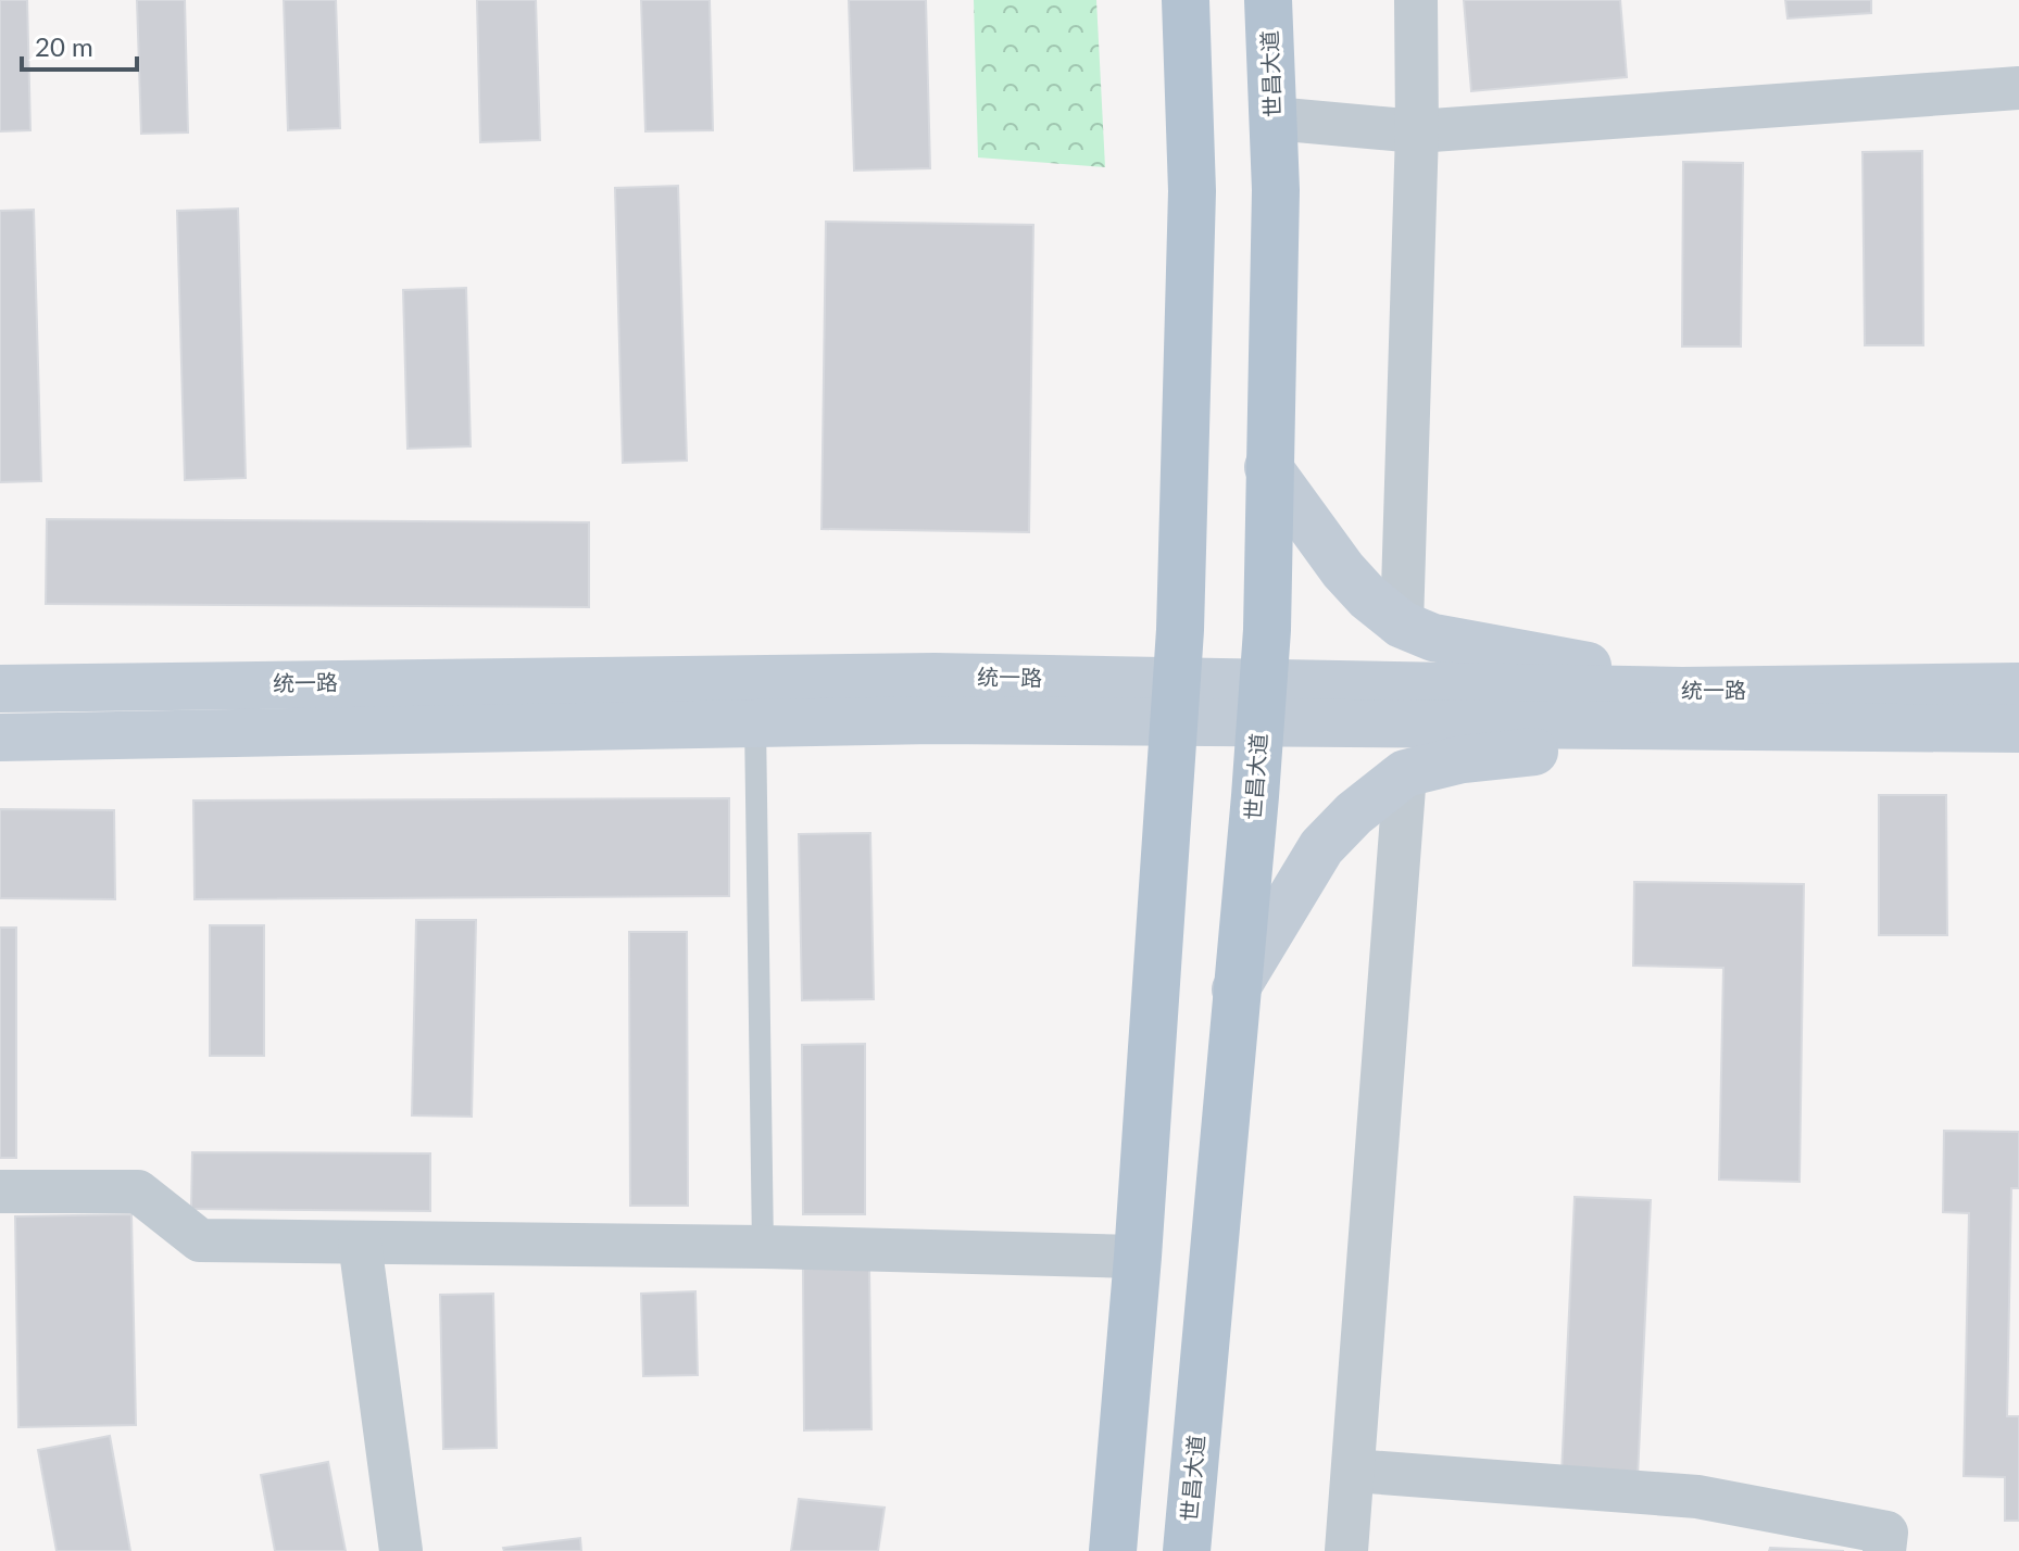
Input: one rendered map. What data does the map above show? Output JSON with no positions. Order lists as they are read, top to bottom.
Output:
{
  "streets": {
    "main road": ["世昌大道", "统一路"]
  },
  "crossings": [
    ["世昌大道", "统一路"]
  ],
  "scale_bar": "20 m"
}
